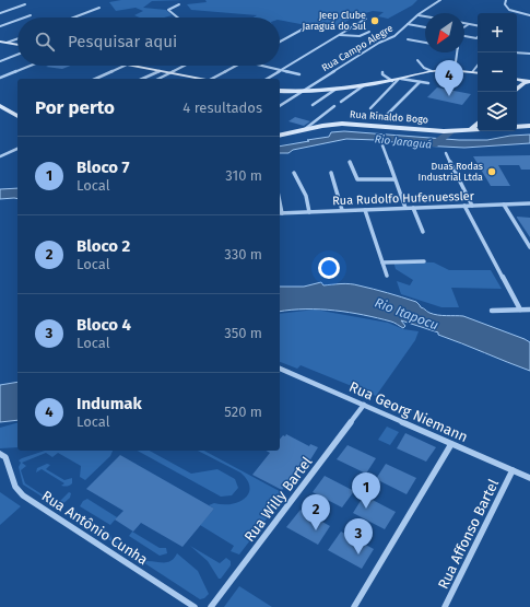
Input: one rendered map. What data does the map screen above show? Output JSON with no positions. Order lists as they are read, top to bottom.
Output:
{
  "streets": {
    "main road": ["Rua Rinaldo Bogo"],
    "street": [
      "Rua Campo Alegre",
      "Rua Rudolfo Hufenuessler",
      "Rua Georg Niemann",
      "Rua Willy Bartel",
      "Rua Antônio Cunha",
      "Rua Affonso Bartel"
    ]
  },
  "crossings": [
    ["Rua Georg Niemann", "Rua Willy Bartel"],
    ["Rua Georg Niemann", "Rua Affonso Bartel"]
  ],
  "water": ["Rio Jaraguá", "Rio Itapocu"],
  "places": ["Jeep Clube Jaraguá do Sul", "Duas Rodas Industrial Ltda"],
  "north": "bottom left",
  "page": {
    "map_buttons": ["+", "−"],
    "search": "Pesquisar aqui",
    "pins": [
      "4",
      "1",
      "2",
      "3"
    ],
    "heading": ["Por perto", "4 resultados"],
    "list": [
      {
        "mark": "1",
        "name": "Bloco 7",
        "note": "Local",
        "value": "310 m"
      },
      {
        "mark": "2",
        "name": "Bloco 2",
        "note": "Local",
        "value": "330 m"
      },
      {
        "mark": "3",
        "name": "Bloco 4",
        "note": "Local",
        "value": "350 m"
      },
      {
        "mark": "4",
        "name": "Indumak",
        "note": "Local",
        "value": "520 m"
      }
    ]
  }
}
